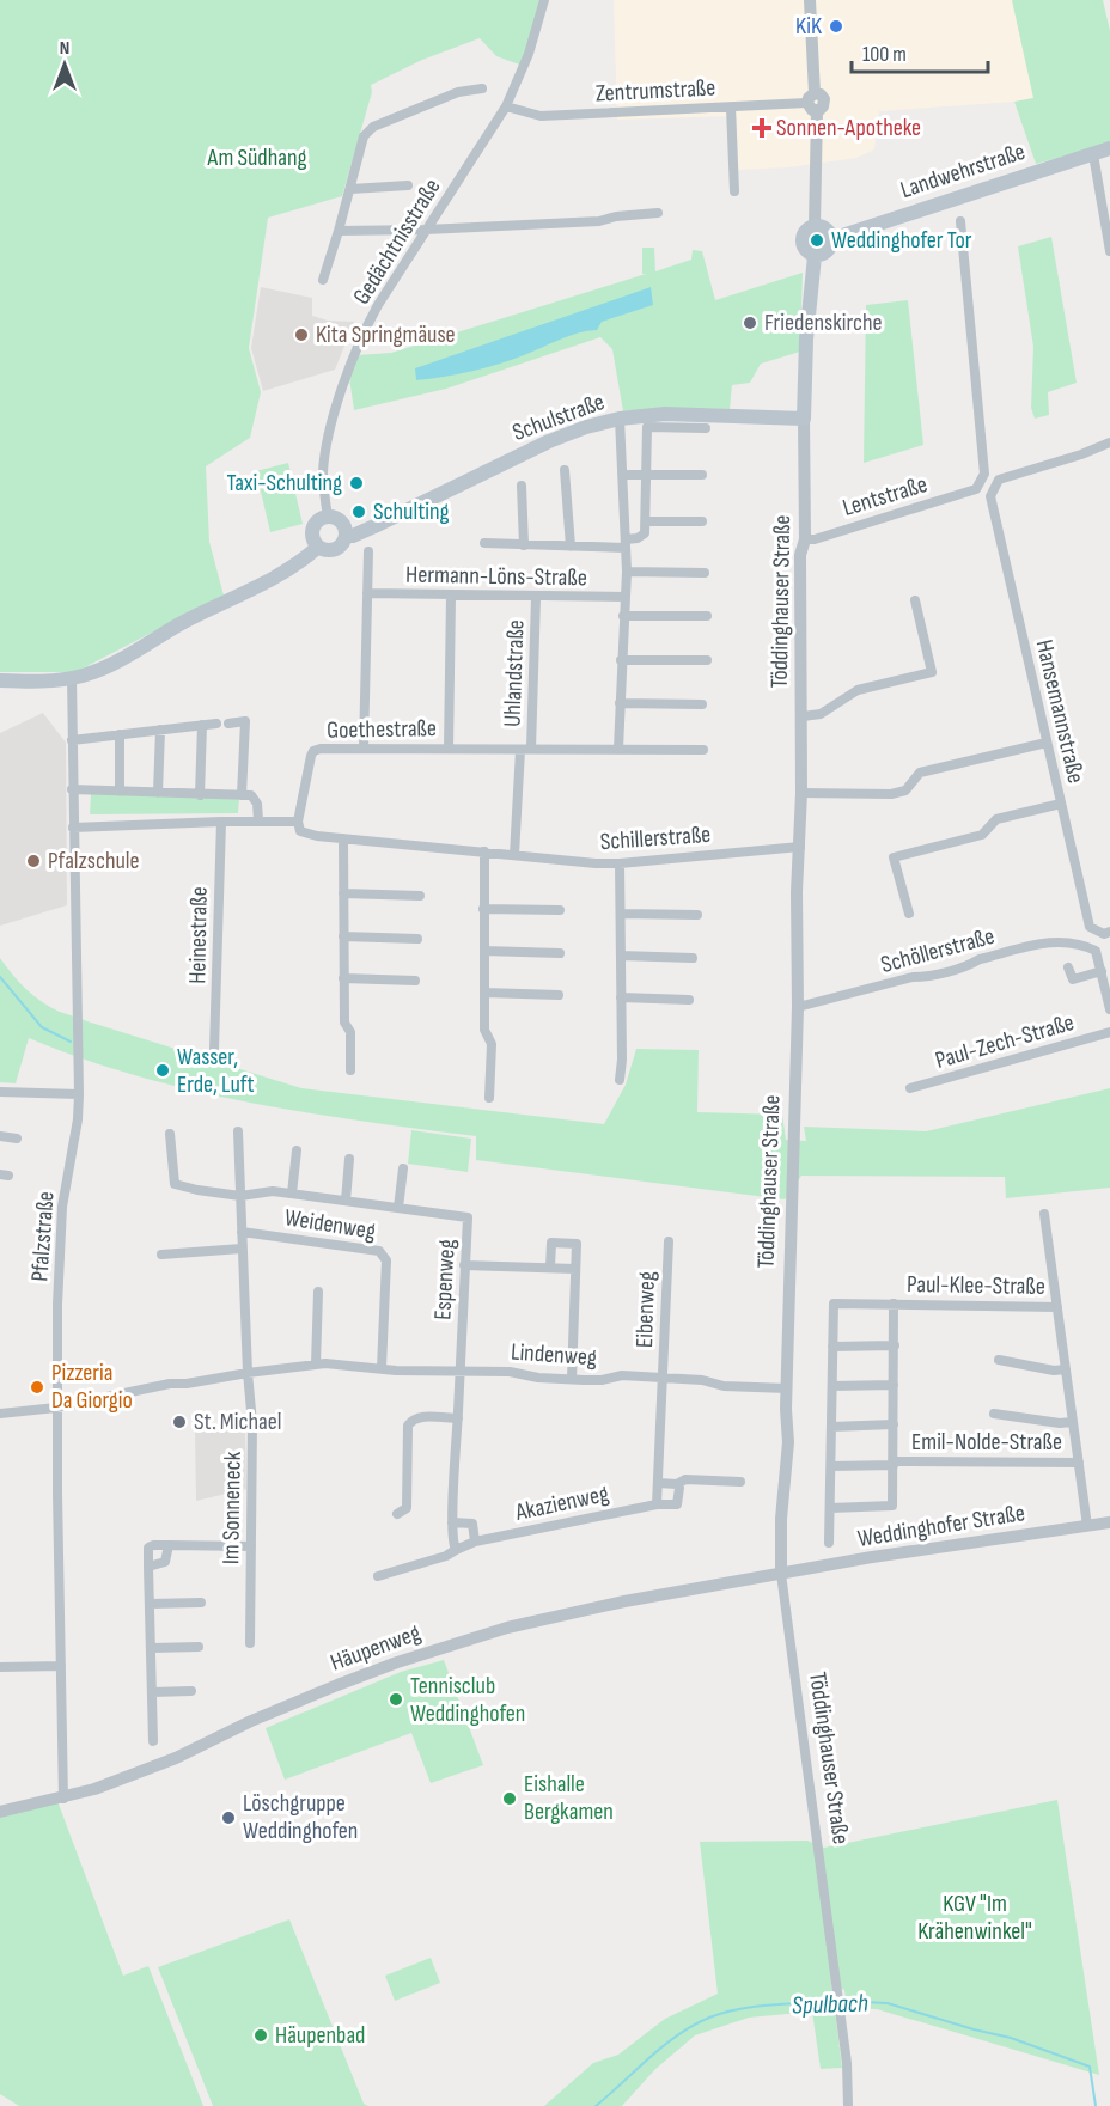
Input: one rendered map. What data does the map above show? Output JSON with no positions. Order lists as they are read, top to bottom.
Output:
{
  "streets": {
    "main road": ["Landwehrstraße", "Schulstraße", "Töddinghauser Straße"],
    "street": [
      "Zentrumstraße",
      "Gedächtnisstraße",
      "Lentstraße",
      "Hermann-Löns-Straße",
      "Uhlandstraße",
      "Hansemannstraße",
      "Goethestraße",
      "Schillerstraße",
      "Heinestraße",
      "Schöllerstraße",
      "Paul-Zech-Straße",
      "Weidenweg",
      "Pfalzstraße",
      "Espenweg",
      "Paul-Klee-Straße",
      "Eibenweg",
      "Lindenweg",
      "Emil-Nolde-Straße",
      "Akazienweg",
      "Im Sonneneck",
      "Weddinghofer Straße",
      "Häupenweg"
    ]
  },
  "crossings": [
    ["Zentrumstraße", "Gedächtnisstraße"],
    ["Landwehrstraße", "Töddinghauser Straße"],
    ["Gedächtnisstraße", "Schulstraße"],
    ["Schulstraße", "Töddinghauser Straße"],
    ["Lentstraße", "Töddinghauser Straße"],
    ["Hermann-Löns-Straße", "Uhlandstraße"],
    ["Töddinghauser Straße", "Schillerstraße"],
    ["Töddinghauser Straße", "Schöllerstraße"],
    ["Töddinghauser Straße", "Lindenweg"],
    ["Töddinghauser Straße", "Weddinghofer Straße"],
    ["Töddinghauser Straße", "Häupenweg"],
    ["Uhlandstraße", "Goethestraße"],
    ["Goethestraße", "Schillerstraße"],
    ["Weidenweg", "Lindenweg"],
    ["Pfalzstraße", "Lindenweg"],
    ["Pfalzstraße", "Häupenweg"],
    ["Espenweg", "Lindenweg"],
    ["Eibenweg", "Lindenweg"],
    ["Lindenweg", "Im Sonneneck"],
    ["Weddinghofer Straße", "Häupenweg"]
  ],
  "water": ["Spulbach"],
  "parks": ["Am Südhang", "KGV \"Im Krähenwinkel\""],
  "places": {
    "other": [
      "KiK",
      "Weddinghofer Tor",
      "Friedenskirche",
      "Kita Springmäuse",
      "Taxi-Schulting",
      "Schulting",
      "Pfalzschule",
      "Wasser, Erde, Luft",
      "Pizzeria Da Giorgio",
      "St. Michael",
      "Tennisclub Weddinghofen",
      "Eishalle Bergkamen",
      "Löschgruppe Weddinghofen",
      "Häupenbad"
    ],
    "health": ["Sonnen-Apotheke"]
  },
  "scale_bar": "100 m",
  "north": "top"
}
